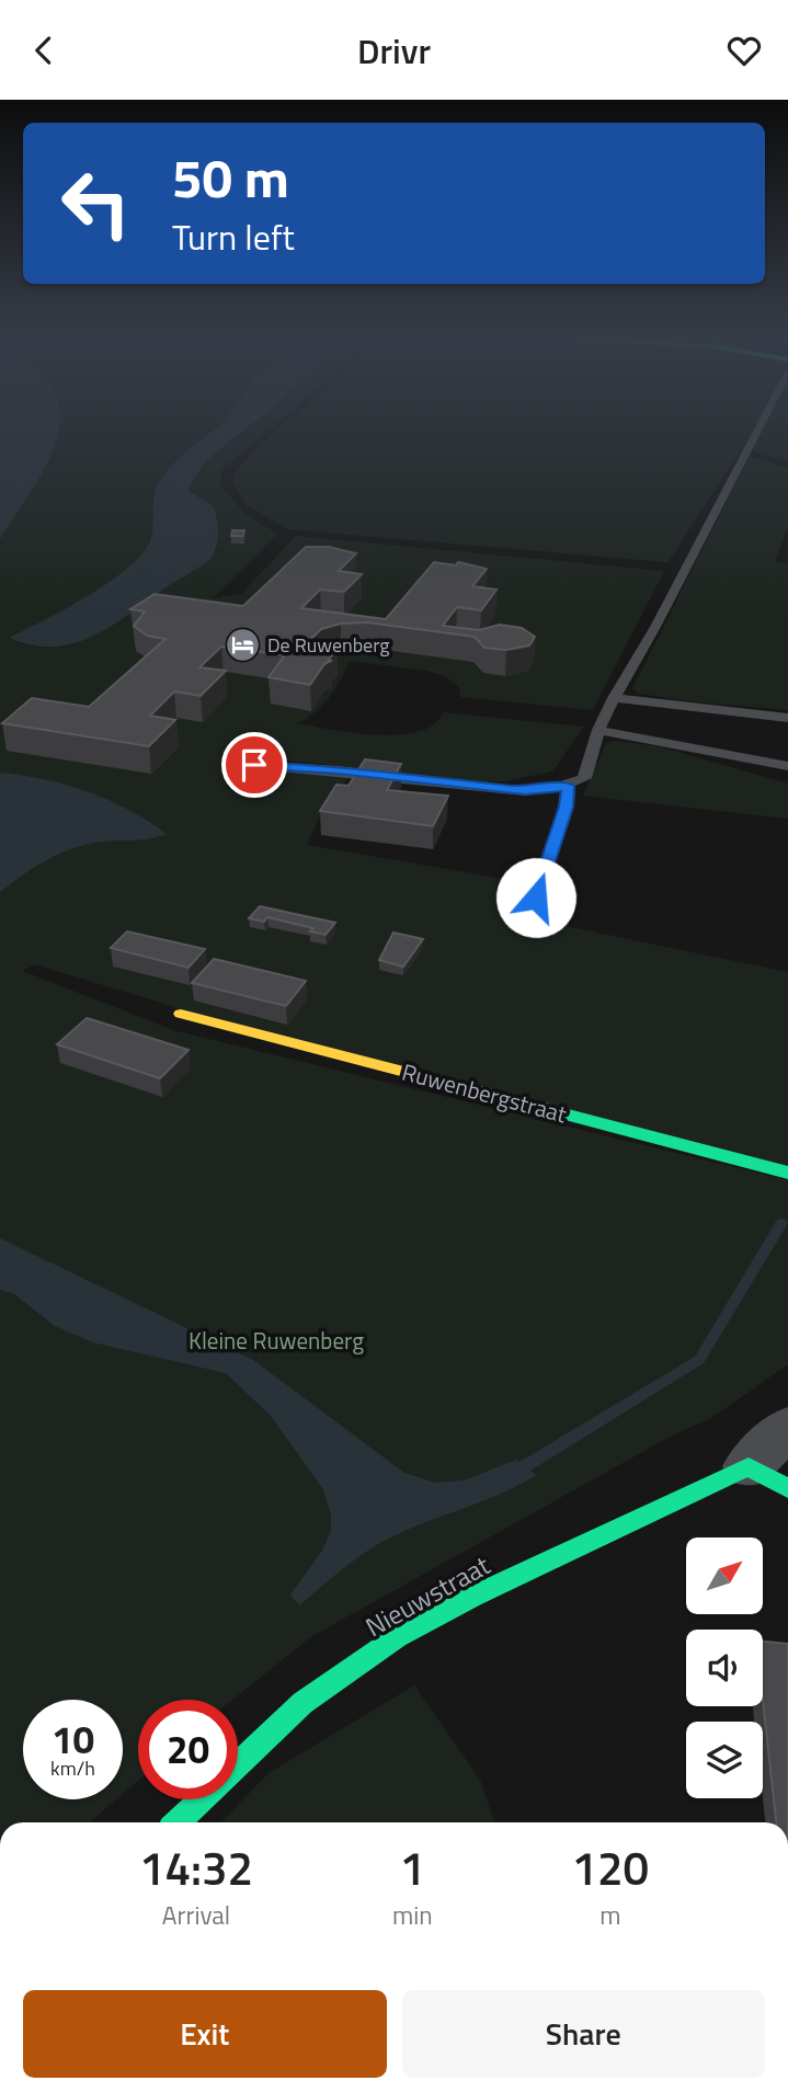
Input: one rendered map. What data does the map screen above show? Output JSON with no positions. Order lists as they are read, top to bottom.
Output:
{
  "streets": {
    "street": ["Ruwenbergstraat", "Nieuwstraat"]
  },
  "parks": ["Kleine Ruwenberg"],
  "places": {
    "hotel": ["De Ruwenberg"]
  },
  "north": "top right",
  "page": {
    "header": "Drivr",
    "turn": ["50 m", "Turn left"],
    "speed": "10 km/h",
    "limit": "20",
    "eta": [
      "14:32",
      "Arrival",
      "1",
      "min",
      "120",
      "m"
    ],
    "buttons": ["Exit", "Share"]
  }
}
